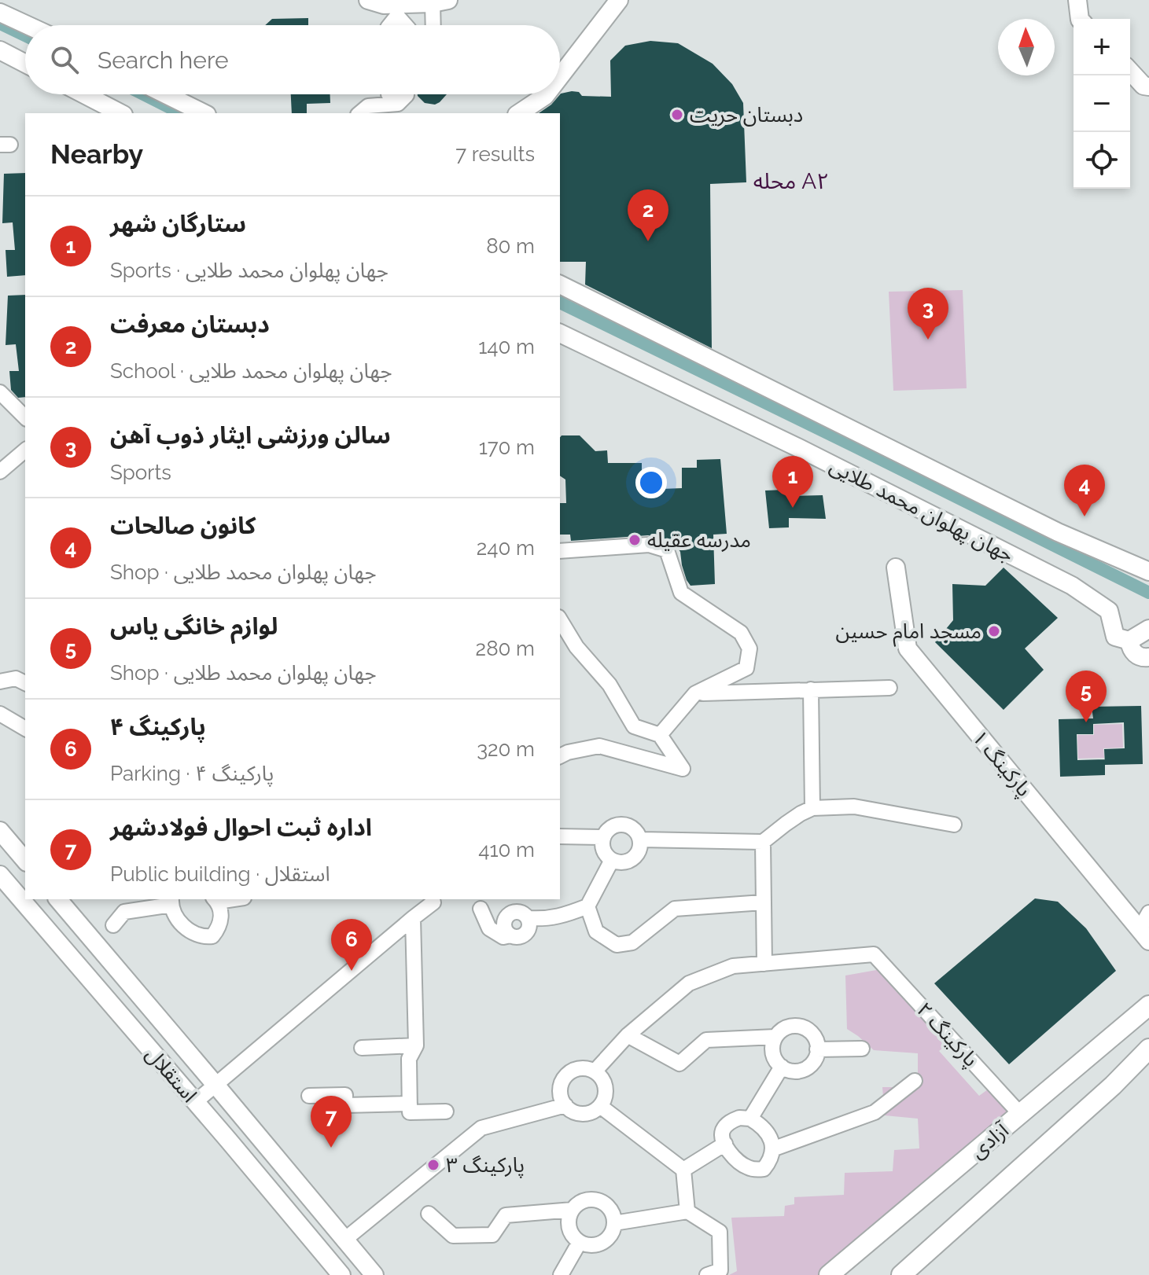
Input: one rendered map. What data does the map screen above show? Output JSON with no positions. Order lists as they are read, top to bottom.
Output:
{
  "streets": {
    "main road": ["آزادی"],
    "street": [
      "جهان پهلوان محمد طلایی",
      "پارکینگ ۱",
      "پارکینگ ۲",
      "استقلال"
    ]
  },
  "crossings": [
    ["پارکینگ ۲", "آزادی"]
  ],
  "districts": ["محله A۲"],
  "places": [
    "دبستان حریت",
    "مدرسه عقیله",
    "مسجد امام حسین",
    "پارکینگ ۳"
  ],
  "north": "top",
  "page": {
    "map_buttons": ["+", "−"],
    "search": "Search here",
    "heading": ["Nearby", "7 results"],
    "pins": [
      "2",
      "3",
      "1",
      "4",
      "5",
      "6",
      "7"
    ],
    "list": [
      {
        "mark": "1",
        "name": "ستارگان شهر",
        "note": "Sports · جهان پهلوان محمد طلایی",
        "value": "80 m"
      },
      {
        "mark": "2",
        "name": "دبستان معرفت",
        "note": "School · جهان پهلوان محمد طلایی",
        "value": "140 m"
      },
      {
        "mark": "3",
        "name": "سالن ورزشی ایثار ذوب آهن",
        "note": "Sports",
        "value": "170 m"
      },
      {
        "mark": "4",
        "name": "کانون صالحات",
        "note": "Shop · جهان پهلوان محمد طلایی",
        "value": "240 m"
      },
      {
        "mark": "5",
        "name": "لوازم خانگی یاس",
        "note": "Shop · جهان پهلوان محمد طلایی",
        "value": "280 m"
      },
      {
        "mark": "6",
        "name": "پارکینگ ۴",
        "note": "Parking · پارکینگ ۴",
        "value": "320 m"
      },
      {
        "mark": "7",
        "name": "اداره ثبت احوال فولادشهر",
        "note": "Public building · استقلال",
        "value": "410 m"
      }
    ]
  }
}
